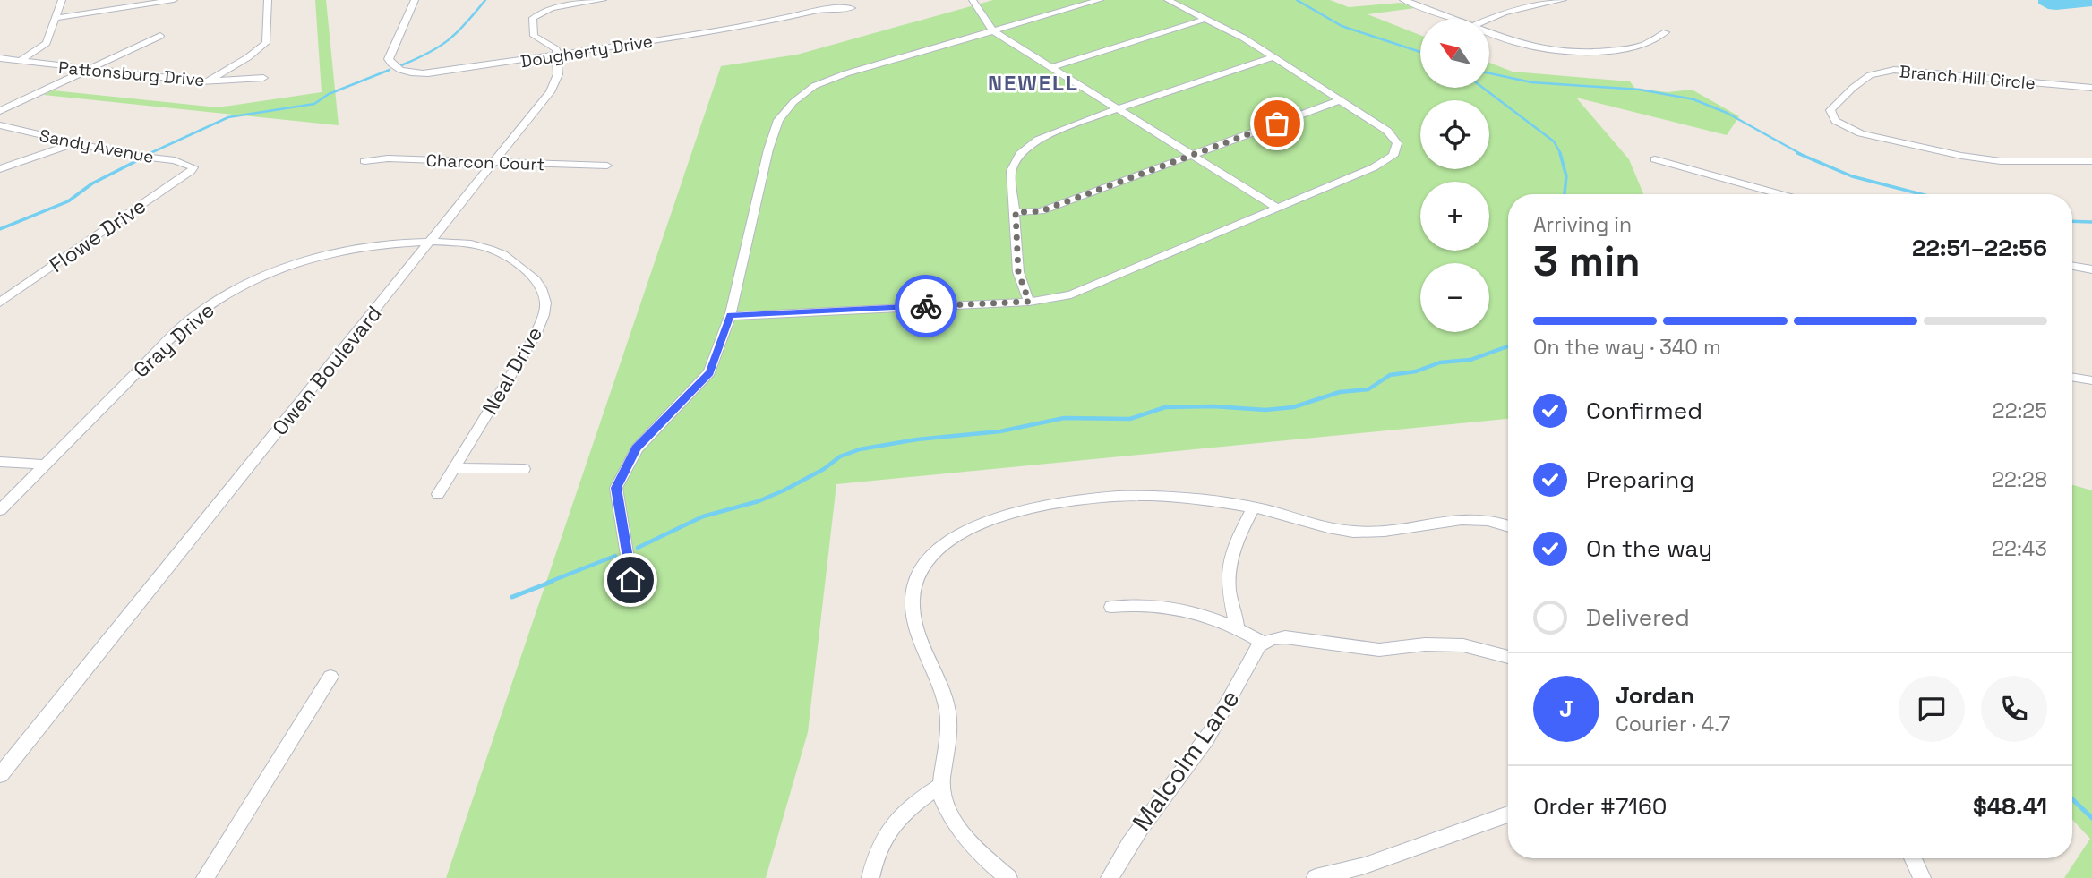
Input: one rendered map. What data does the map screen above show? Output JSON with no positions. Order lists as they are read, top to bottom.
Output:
{
  "streets": {
    "street": [
      "Dougherty Drive",
      "Pattonsburg Drive",
      "Branch Hill Circle",
      "Sandy Avenue",
      "Charcon Court",
      "Flowe Drive",
      "Gray Drive",
      "Owen Boulevard",
      "Neal Drive",
      "Malcolm Lane"
    ]
  },
  "crossings": [
    ["Dougherty Drive", "Owen Boulevard"],
    ["Sandy Avenue", "Flowe Drive"],
    ["Charcon Court", "Owen Boulevard"],
    ["Gray Drive", "Owen Boulevard"],
    ["Gray Drive", "Neal Drive"],
    ["Owen Boulevard", "Neal Drive"]
  ],
  "districts": ["NEWELL"],
  "north": "top left",
  "page": {
    "map_buttons": ["+", "−"],
    "heading": ["3 min", "Arriving in", "22:51–22:56"],
    "panel": [
      "Jordan",
      "Courier · 4.7",
      "Order #7160",
      "$48.41"
    ],
    "bar": "On the way · 340 m",
    "list": [
      ["Confirmed", "22:25"],
      ["Preparing", "22:28"],
      ["On the way", "22:43"],
      "Delivered"
    ],
    "round": "J"
  }
}
